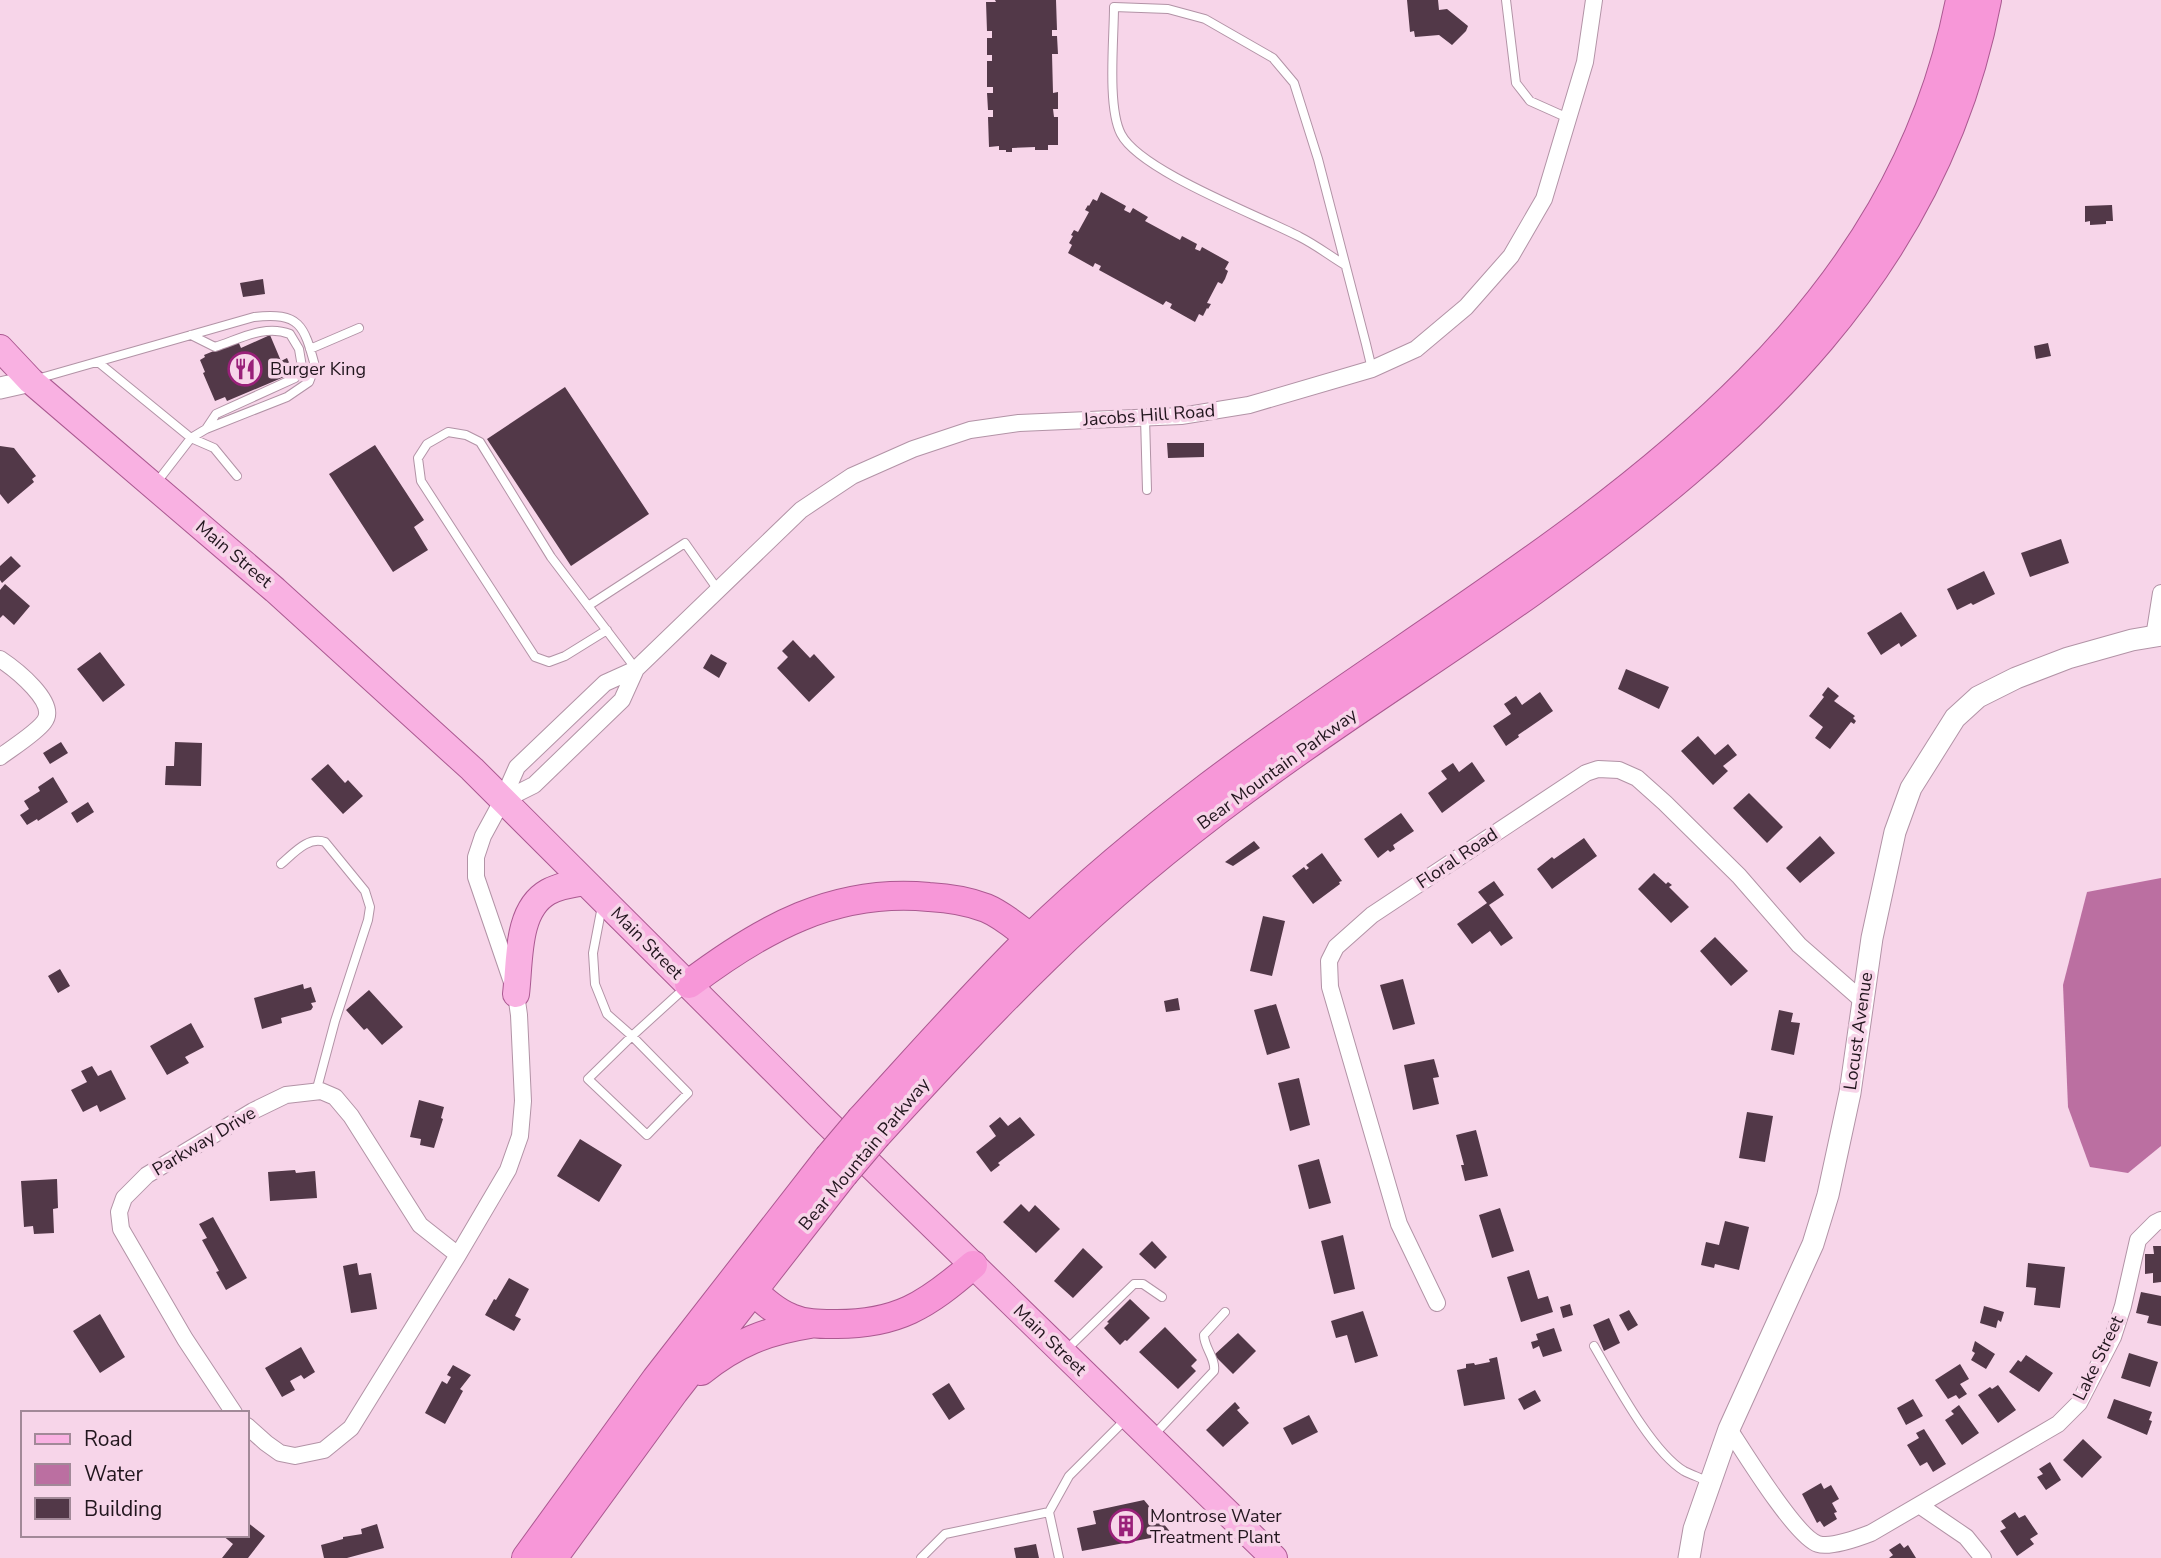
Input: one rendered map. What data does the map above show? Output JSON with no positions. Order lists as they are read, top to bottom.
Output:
{
  "streets": {
    "highway": ["Bear Mountain Parkway"],
    "main road": ["Main Street"],
    "street": [
      "Jacobs Hill Road",
      "Floral Road",
      "Locust Avenue",
      "Parkway Drive",
      "Lake Street"
    ]
  },
  "crossings": [
    ["Jacobs Hill Road", "Main Street"],
    ["Floral Road", "Locust Avenue"],
    ["Locust Avenue", "Lake Street"]
  ],
  "places": {
    "restaurant": ["Burger King"],
    "building": ["Montrose Water Treatment Plant"]
  },
  "legend": ["Road", "Water", "Building"]
}
